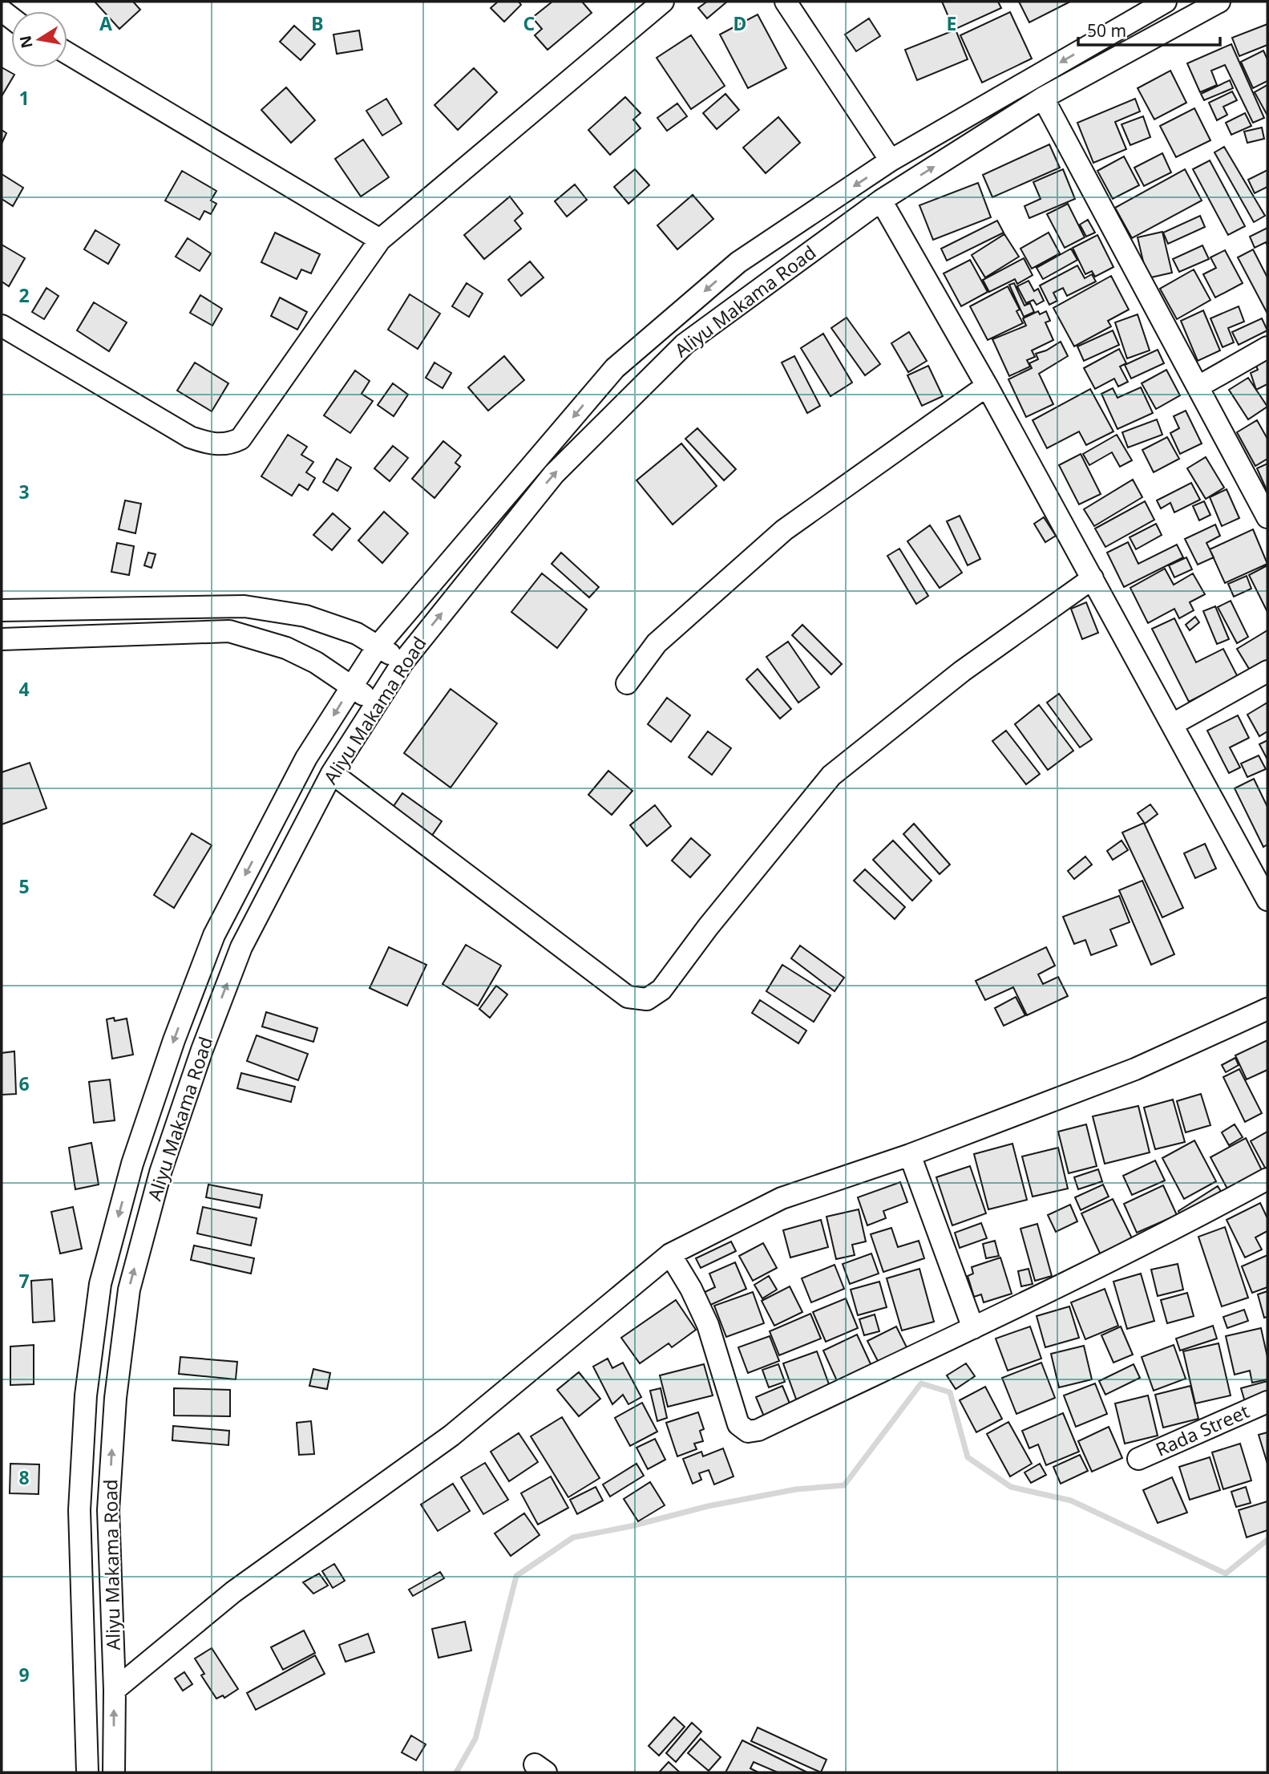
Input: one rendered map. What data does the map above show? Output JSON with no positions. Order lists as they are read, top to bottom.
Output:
{
  "streets": {
    "street": ["Aliyu Makama Road", "Rada Street"]
  },
  "scale_bar": "50 m",
  "north": "left",
  "grid": {
    "columns": [
      "A",
      "B",
      "C",
      "D",
      "E"
    ],
    "rows": [
      "1",
      "2",
      "3",
      "4",
      "5",
      "6",
      "7",
      "8",
      "9"
    ]
  }
}
